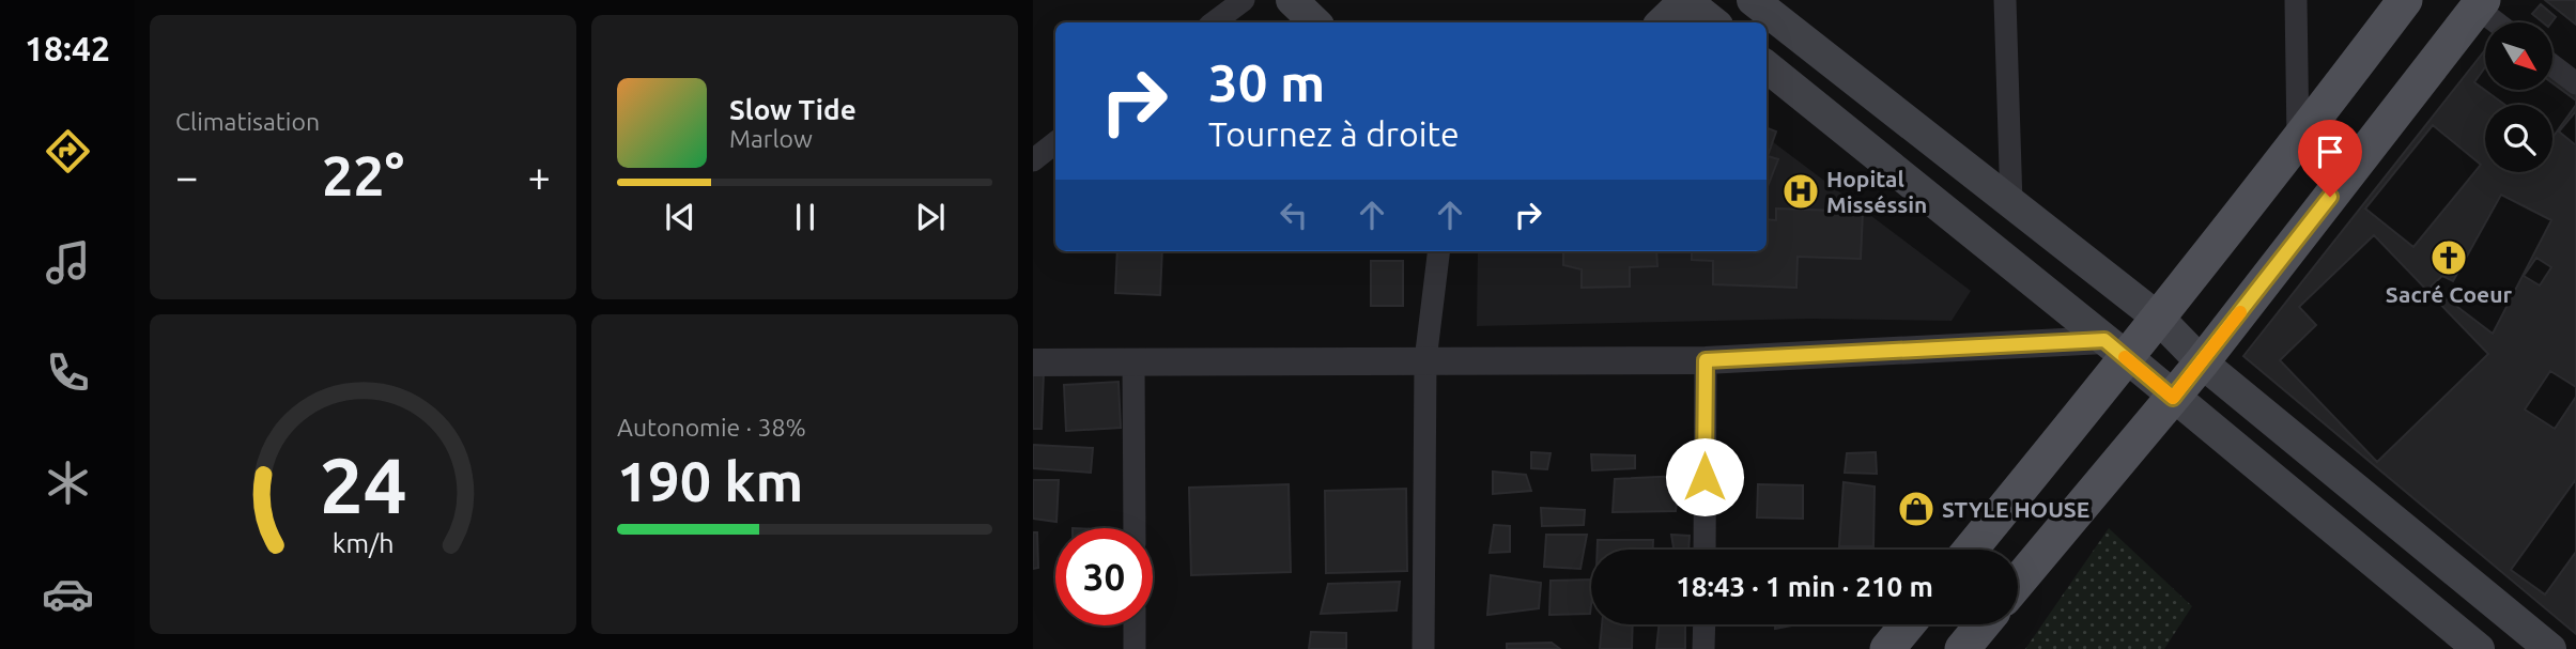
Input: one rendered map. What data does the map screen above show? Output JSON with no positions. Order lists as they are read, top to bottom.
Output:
{
  "places": {
    "hospital": ["Hopital Misséssin"],
    "church": ["Sacré Coeur"],
    "shop": ["STYLE HOUSE"]
  },
  "north": "bottom right",
  "page": {
    "tabs": "18:42",
    "tile": [
      "Climatisation",
      ["Autonomie · 38%", "190 km"]
    ],
    "turn": ["30 m", "Tournez à droite"],
    "song": ["Slow Tide", "Marlow"],
    "heat": ["−", "22°", "+"],
    "limit": "30",
    "trip": "18:43 · 1 min · 210 m",
    "gauge": ["24", "km/h"]
  }
}
